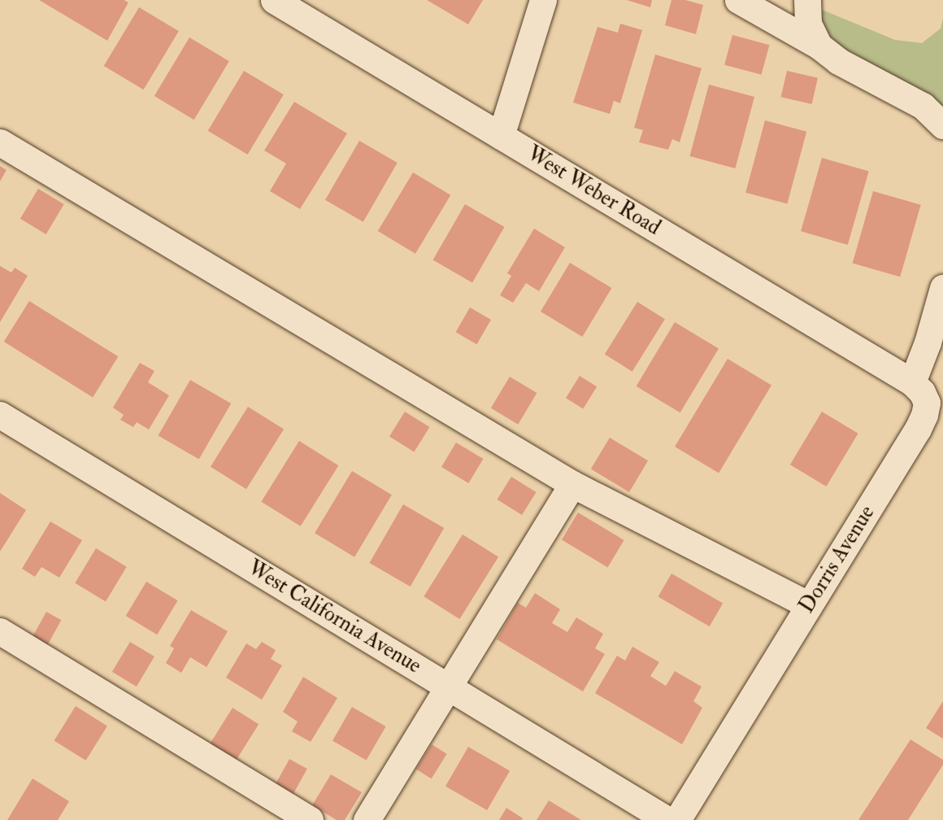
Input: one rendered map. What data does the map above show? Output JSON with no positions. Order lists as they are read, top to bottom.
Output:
{
  "streets": {
    "street": ["West Weber Road", "Dorris Avenue", "West California Avenue"]
  },
  "crossings": [
    ["West Weber Road", "Dorris Avenue"]
  ]
}
